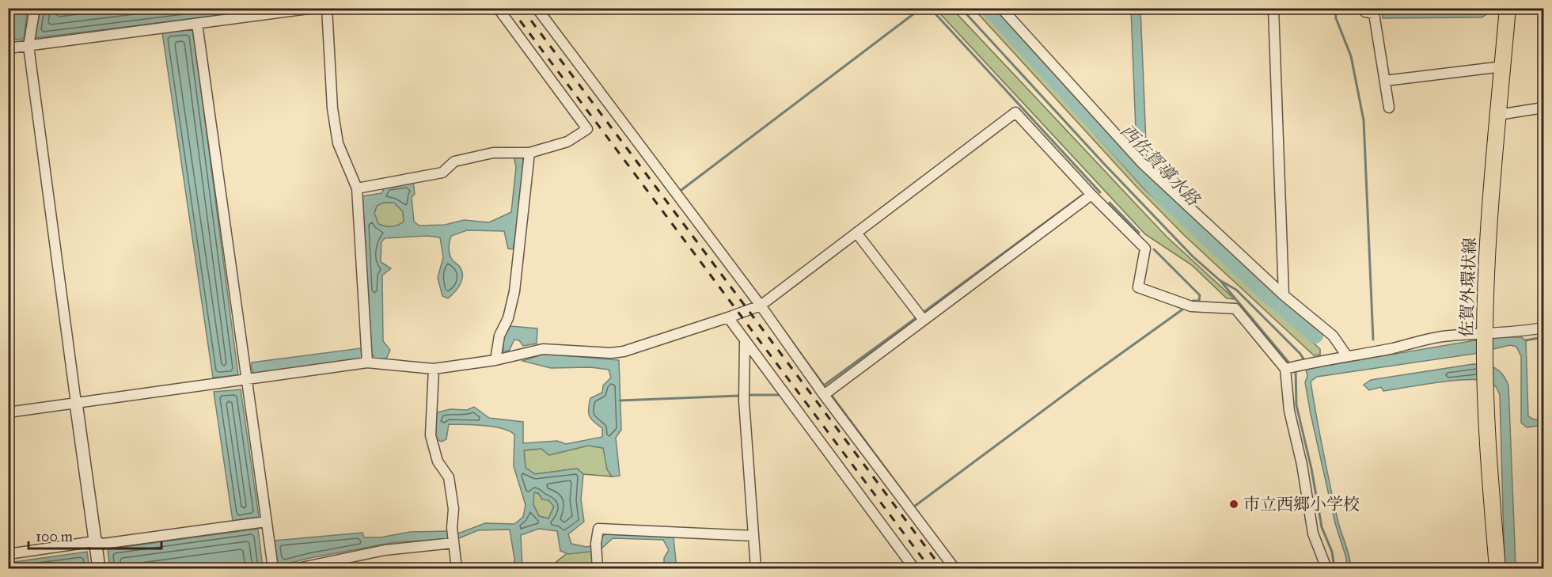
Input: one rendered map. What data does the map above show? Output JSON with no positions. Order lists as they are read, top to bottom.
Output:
{
  "streets": {
    "main road": ["佐賀外環状線"]
  },
  "water": ["西佐賀導水路"],
  "places": ["市立西郷小学校"],
  "scale_bar": "100 m"
}
